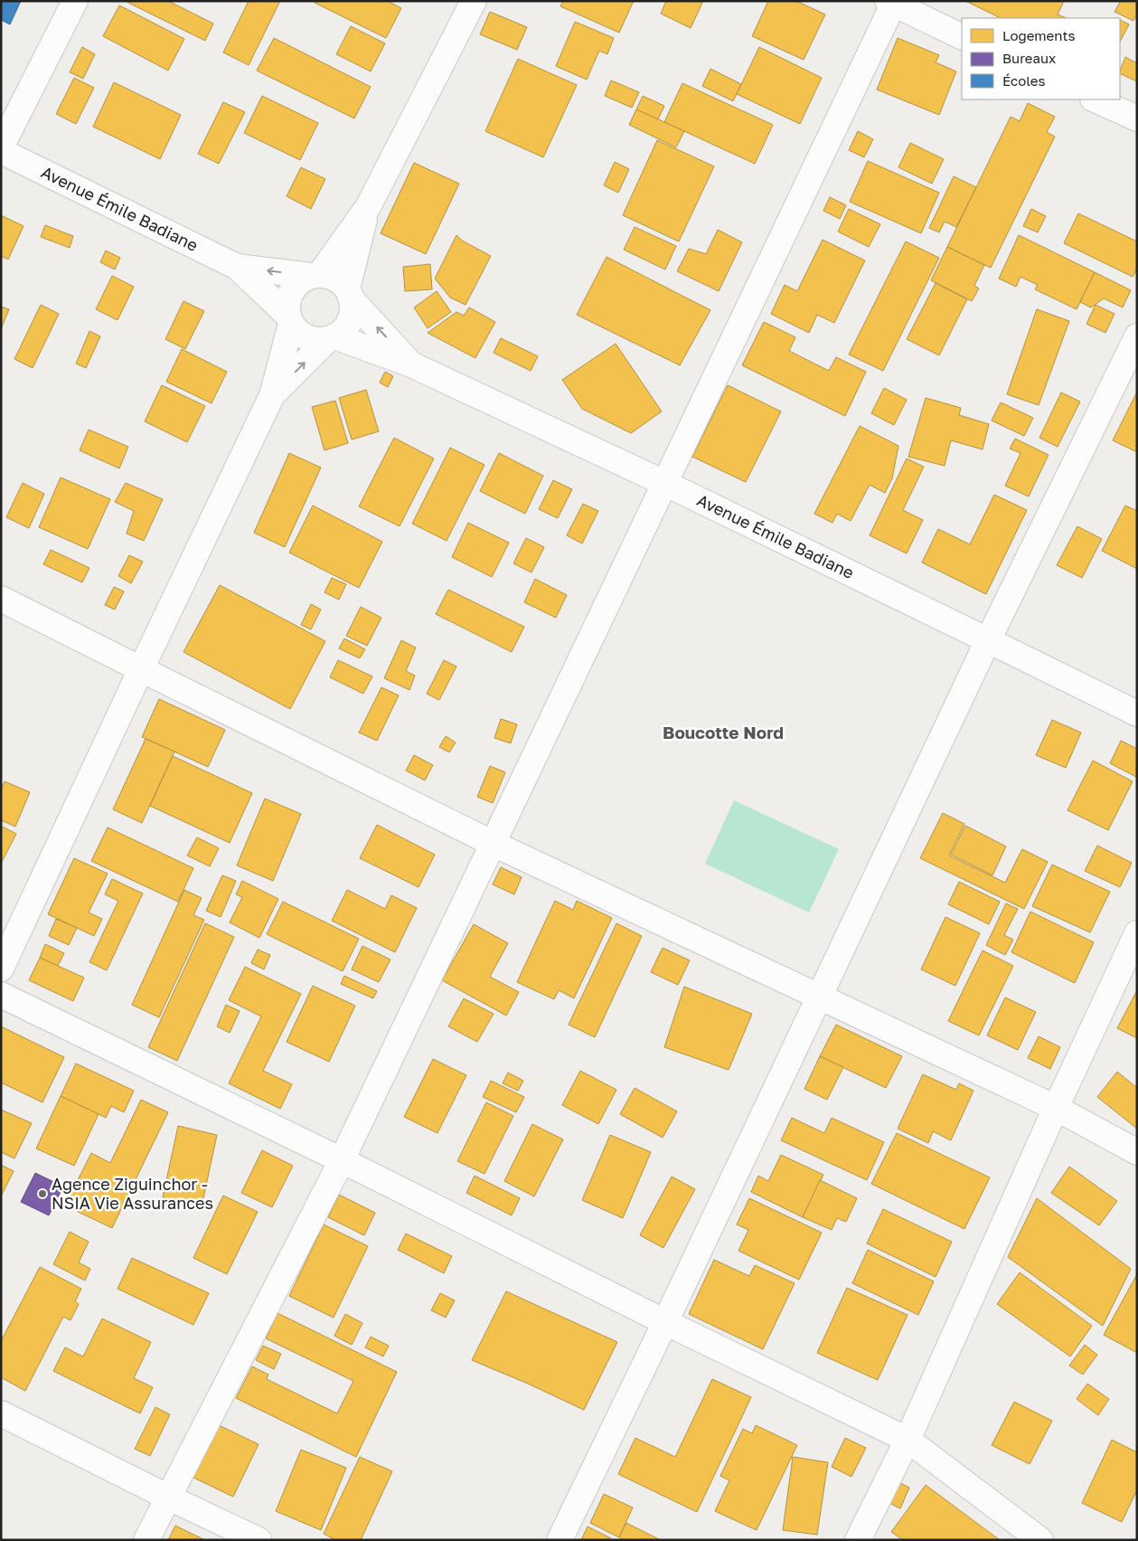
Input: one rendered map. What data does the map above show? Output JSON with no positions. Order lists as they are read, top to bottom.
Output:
{
  "streets": {
    "street": ["Avenue Émile Badiane"]
  },
  "districts": ["Boucotte Nord"],
  "places": ["Agence Ziguinchor - NSIA Vie Assurances"],
  "legend": ["Logements", "Bureaux", "Écoles"]
}
